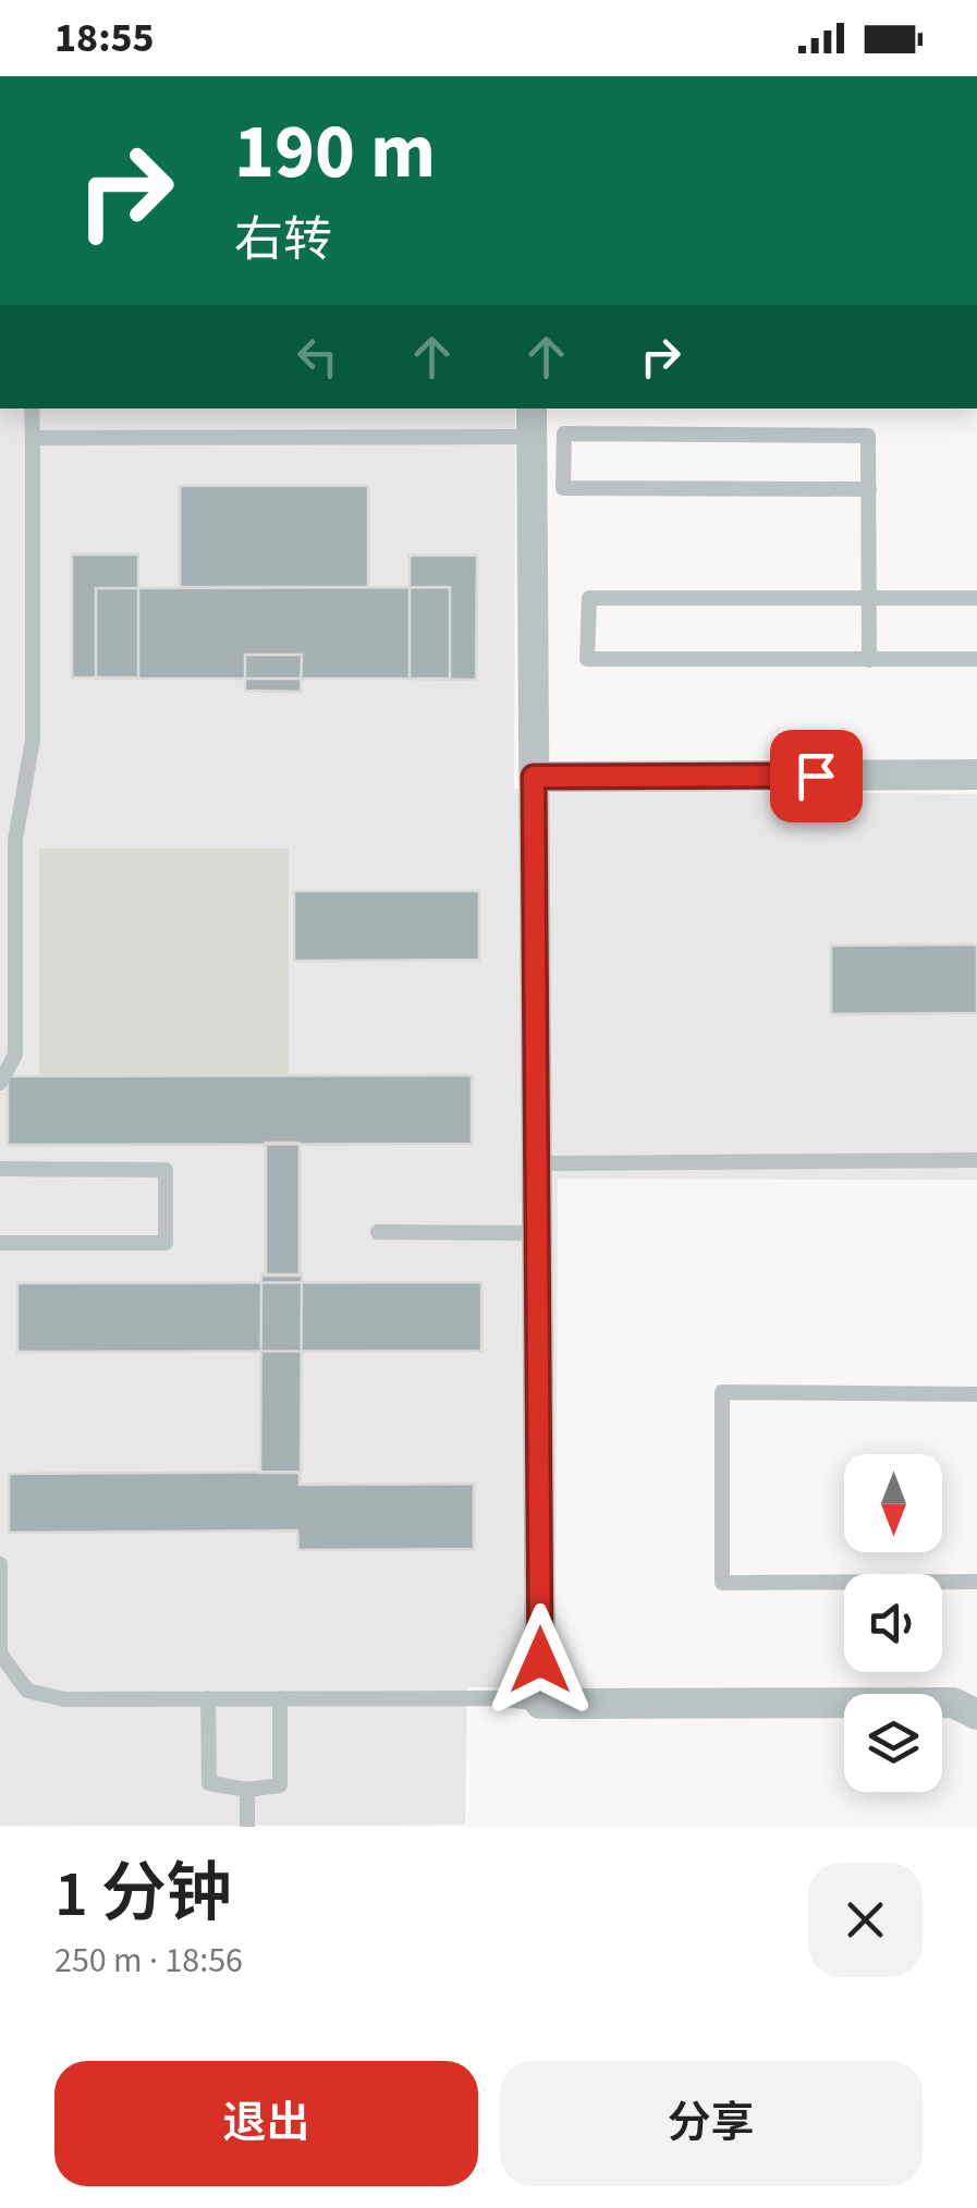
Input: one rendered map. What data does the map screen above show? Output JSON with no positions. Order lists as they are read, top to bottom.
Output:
{
  "north": "bottom",
  "page": {
    "status": "18:55",
    "turn": ["190 m", "右转"],
    "heading": ["1 分钟", "250 m · 18:56"],
    "buttons": ["退出", "分享"]
  }
}
